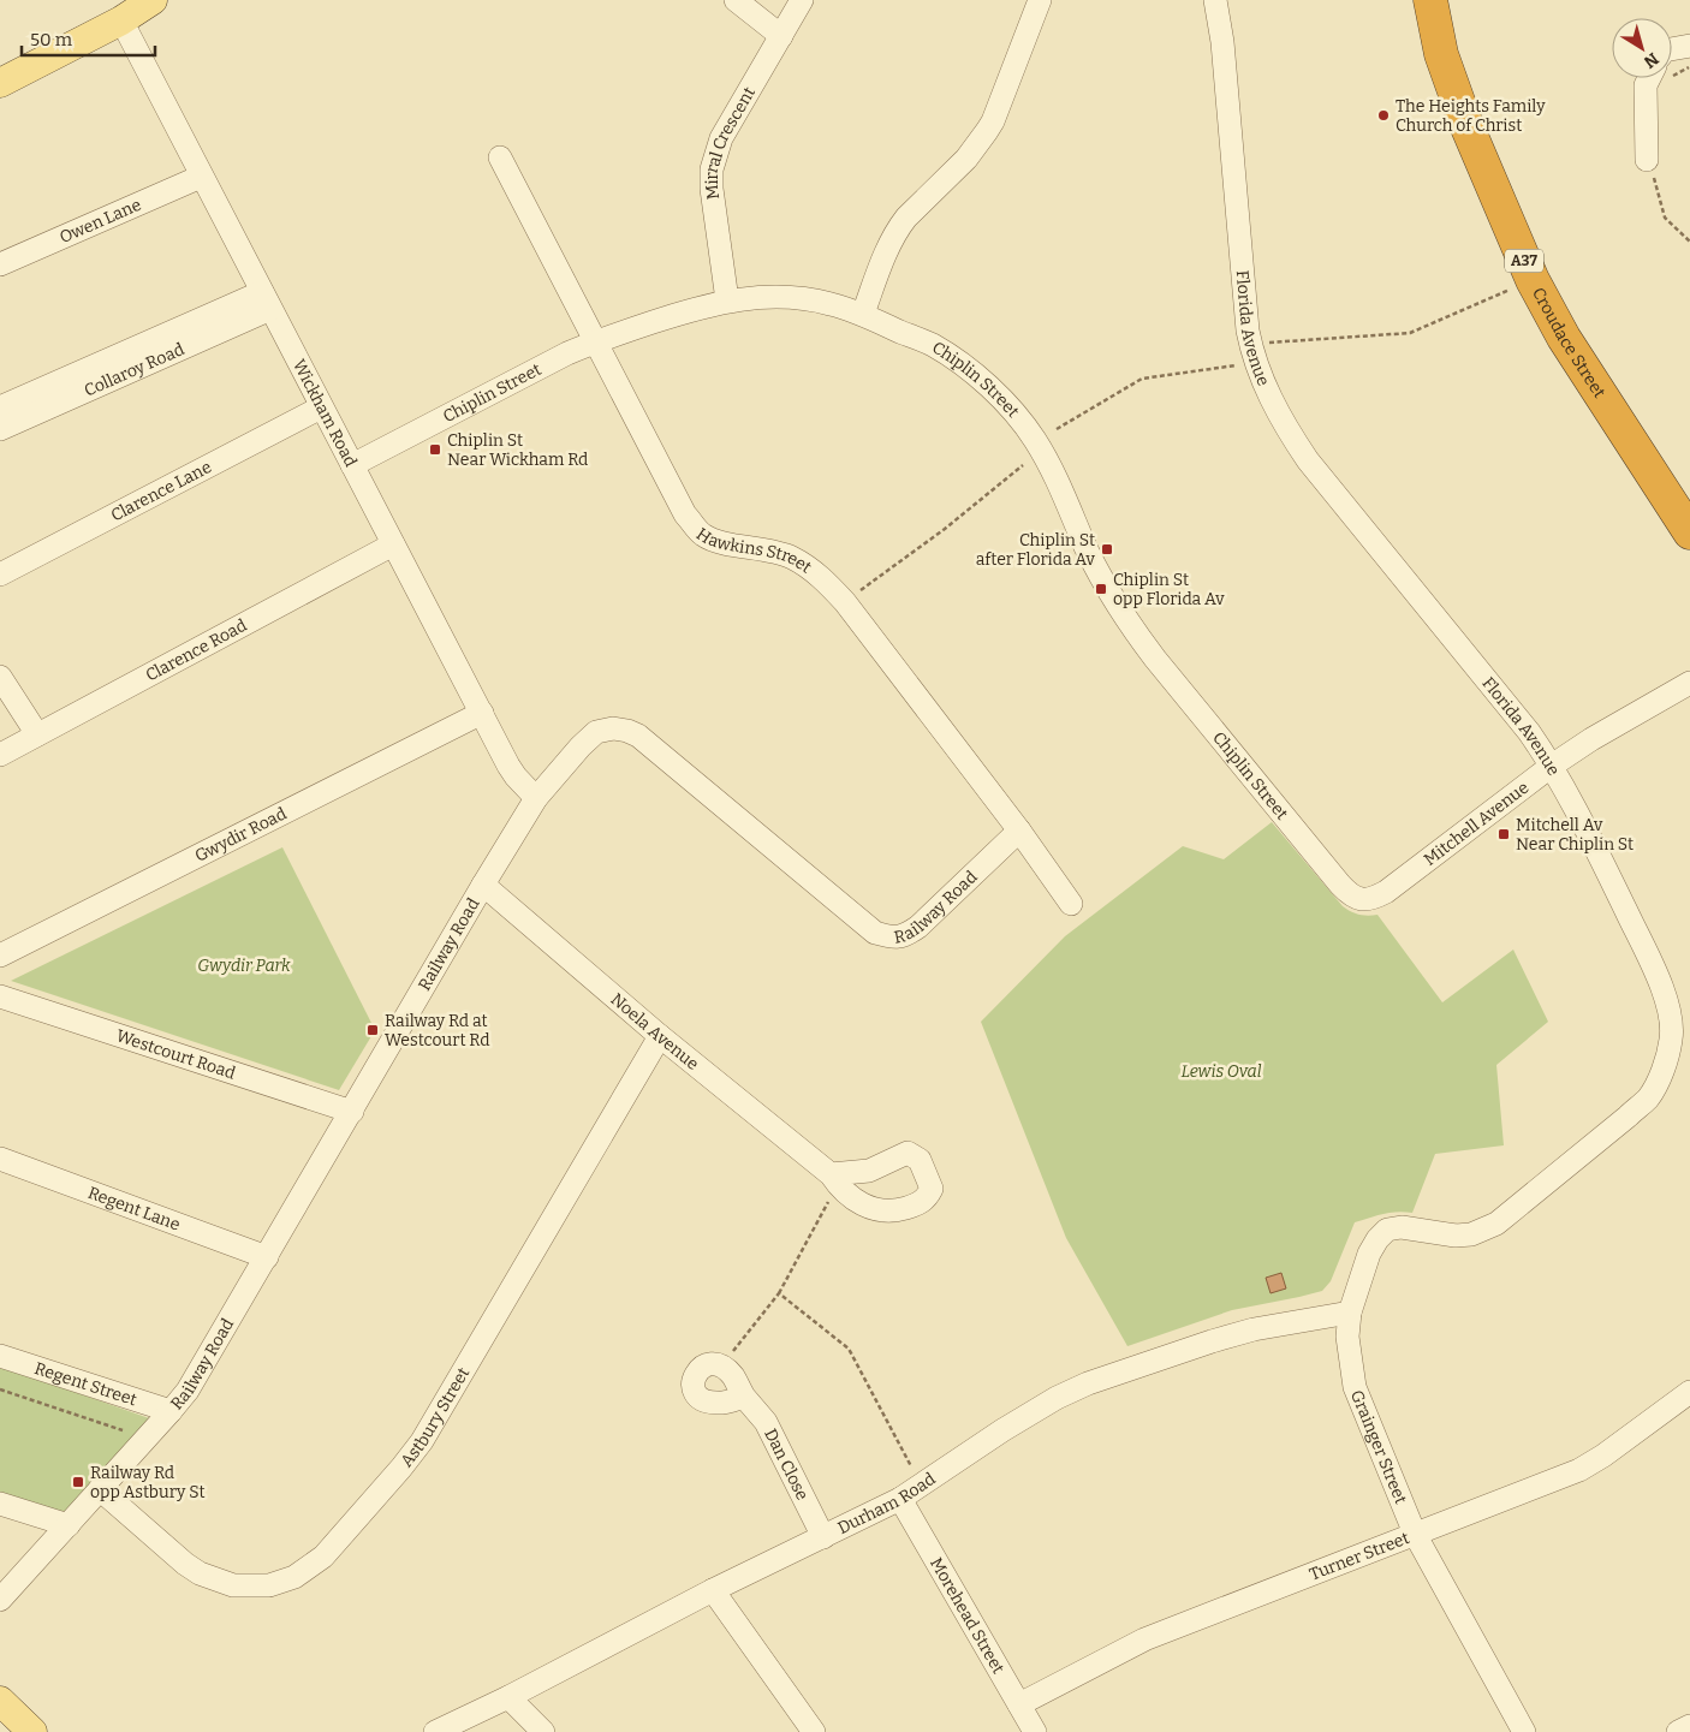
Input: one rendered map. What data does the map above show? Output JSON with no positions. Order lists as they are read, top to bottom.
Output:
{
  "streets": {
    "highway": ["A37", "Croudace Street"],
    "street": [
      "Mirral Crescent",
      "Owen Lane",
      "Florida Avenue",
      "Collaroy Road",
      "Chiplin Street",
      "Wickham Road",
      "Clarence Lane",
      "Hawkins Street",
      "Clarence Road",
      "Mitchell Avenue",
      "Gwydir Road",
      "Railway Road",
      "Noela Avenue",
      "Westcourt Road",
      "Regent Lane",
      "Regent Street",
      "Astbury Street",
      "Grainger Street",
      "Dan Close",
      "Durham Road",
      "Turner Street",
      "Morehead Street"
    ]
  },
  "crossings": [
    ["Mirral Crescent", "Chiplin Street"],
    ["Owen Lane", "Wickham Road"],
    ["Florida Avenue", "Mitchell Avenue"],
    ["Florida Avenue", "Grainger Street"],
    ["Florida Avenue", "Durham Road"],
    ["Collaroy Road", "Wickham Road"],
    ["Chiplin Street", "Wickham Road"],
    ["Chiplin Street", "Hawkins Street"],
    ["Chiplin Street", "Mitchell Avenue"],
    ["Wickham Road", "Clarence Lane"],
    ["Wickham Road", "Clarence Road"],
    ["Wickham Road", "Gwydir Road"],
    ["Wickham Road", "Railway Road"],
    ["Hawkins Street", "Railway Road"],
    ["Railway Road", "Noela Avenue"],
    ["Railway Road", "Westcourt Road"],
    ["Railway Road", "Regent Lane"],
    ["Railway Road", "Regent Street"],
    ["Railway Road", "Astbury Street"],
    ["Noela Avenue", "Astbury Street"],
    ["Grainger Street", "Durham Road"],
    ["Grainger Street", "Turner Street"],
    ["Dan Close", "Durham Road"],
    ["Durham Road", "Morehead Street"],
    ["Turner Street", "Morehead Street"]
  ],
  "parks": ["Gwydir Park", "Lewis Oval"],
  "places": {
    "other": ["The Heights Family Church of Christ"],
    "transit": [
      "Chiplin St Near Wickham Rd",
      "Chiplin St after Florida Av",
      "Chiplin St opp Florida Av",
      "Mitchell Av Near Chiplin St",
      "Railway Rd at Westcourt Rd",
      "Railway Rd opp Astbury St"
    ]
  },
  "scale_bar": "50 m",
  "north": "bottom right"
}
